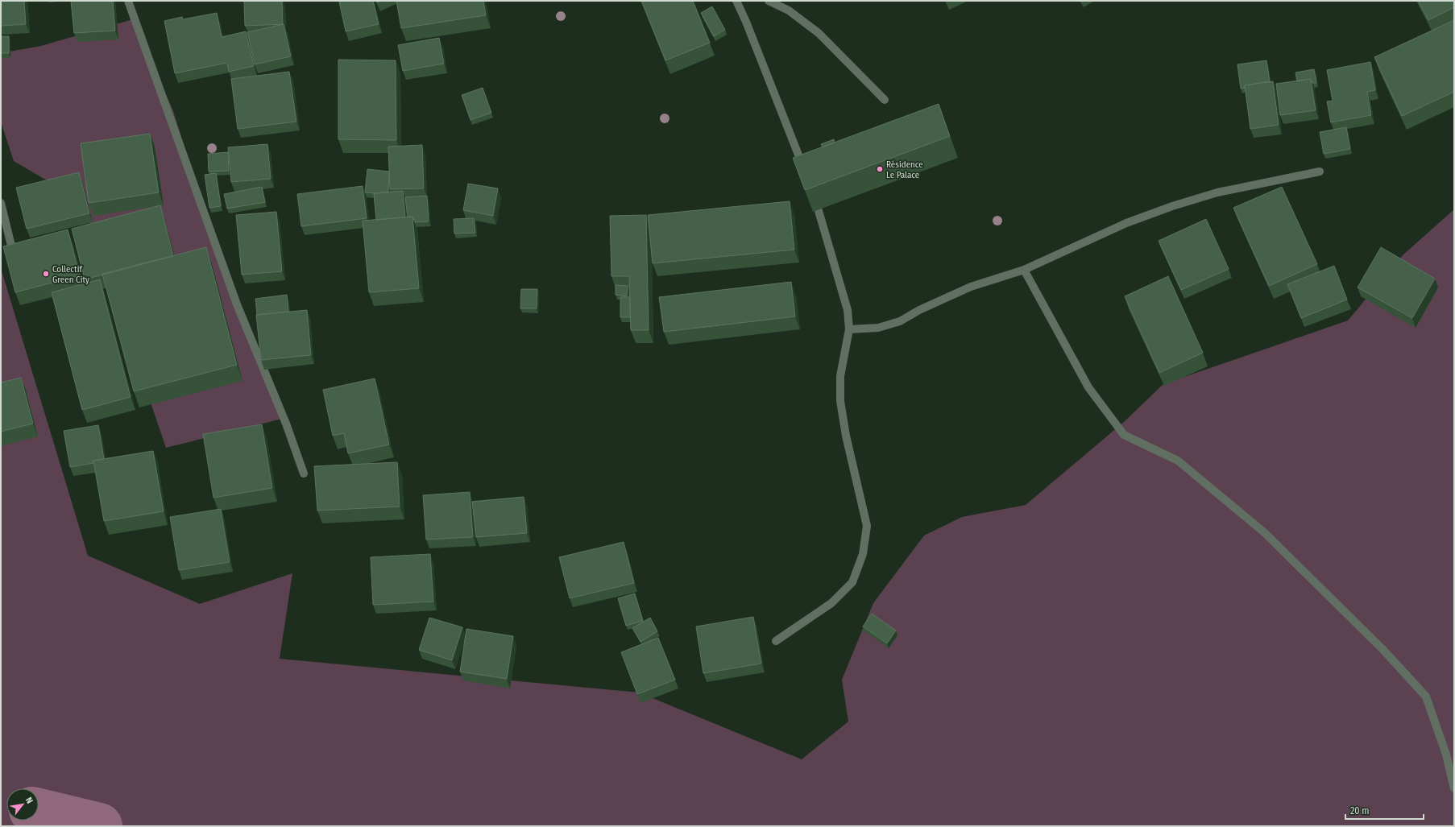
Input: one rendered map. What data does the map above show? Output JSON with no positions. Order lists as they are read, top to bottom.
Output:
{
  "places": ["Résidence Le Palace", "Collectif Green City"],
  "scale_bar": "20 m",
  "north": "top right"
}
